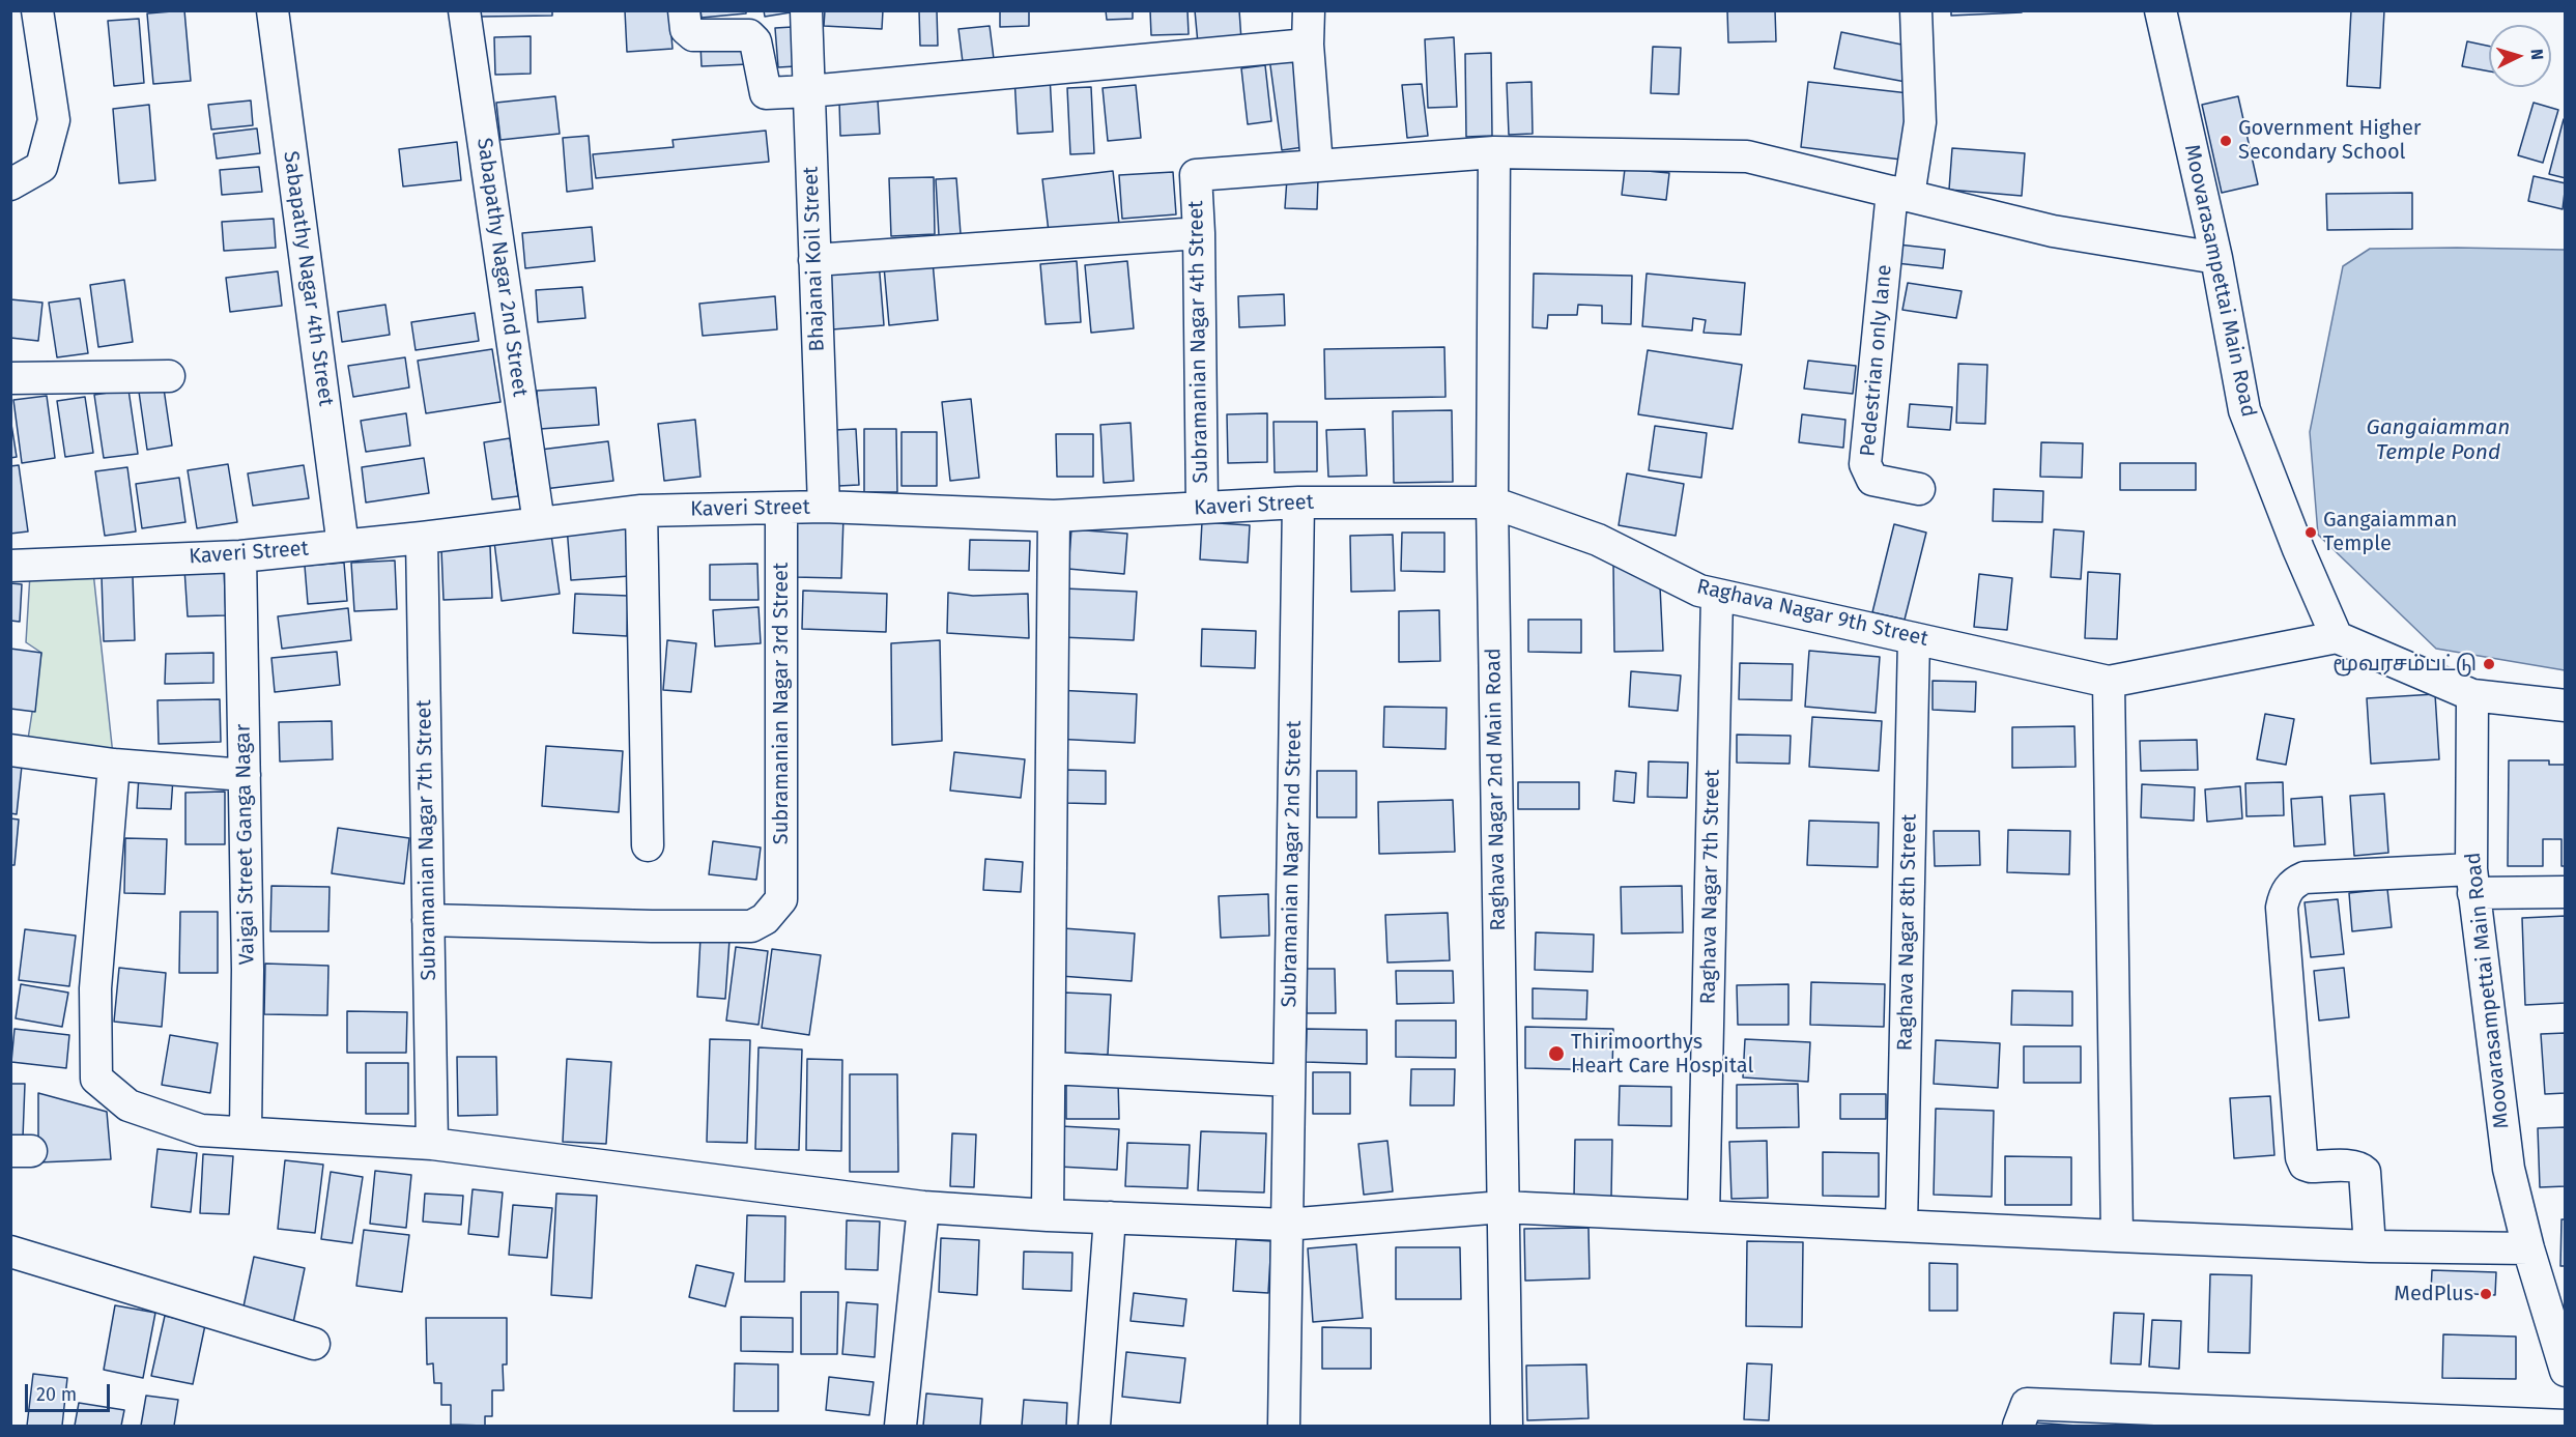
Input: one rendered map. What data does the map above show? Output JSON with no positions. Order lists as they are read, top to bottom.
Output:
{
  "streets": {
    "street": [
      "Bhajanai Koil Street",
      "Sabapathy Nagar 2nd Street",
      "Sabapathy Nagar 4th Street",
      "Moovarasampettai Main Road",
      "Subramanian Nagar 4th Street",
      "Pedestrian only lane",
      "Kaveri Street",
      "Raghava Nagar 9th Street",
      "Subramanian Nagar 3rd Street",
      "Raghava Nagar 2nd Main Road",
      "Subramanian Nagar 7th Street",
      "Vaigai Street Ganga Nagar",
      "Subramanian Nagar 2nd Street",
      "Raghava Nagar 7th Street",
      "Raghava Nagar 8th Street"
    ]
  },
  "crossings": [
    ["Bhajanai Koil Street", "Kaveri Street"],
    ["Sabapathy Nagar 2nd Street", "Kaveri Street"],
    ["Sabapathy Nagar 4th Street", "Kaveri Street"],
    ["Subramanian Nagar 4th Street", "Kaveri Street"],
    ["Kaveri Street", "Raghava Nagar 9th Street"],
    ["Kaveri Street", "Subramanian Nagar 3rd Street"],
    ["Kaveri Street", "Raghava Nagar 2nd Main Road"],
    ["Kaveri Street", "Subramanian Nagar 7th Street"],
    ["Kaveri Street", "Vaigai Street Ganga Nagar"],
    ["Kaveri Street", "Subramanian Nagar 2nd Street"],
    ["Raghava Nagar 9th Street", "Raghava Nagar 2nd Main Road"],
    ["Raghava Nagar 9th Street", "Raghava Nagar 7th Street"],
    ["Raghava Nagar 9th Street", "Raghava Nagar 8th Street"],
    ["Subramanian Nagar 3rd Street", "Subramanian Nagar 7th Street"]
  ],
  "water": ["Gangaiamman Temple Pond"],
  "places": [
    "Government Higher Secondary School",
    "Gangaiamman Temple",
    "மூவரசம்பட்டு",
    "Thirimoorthys Heart Care Hospital",
    "MedPlus"
  ],
  "scale_bar": "20 m",
  "north": "right"
}
